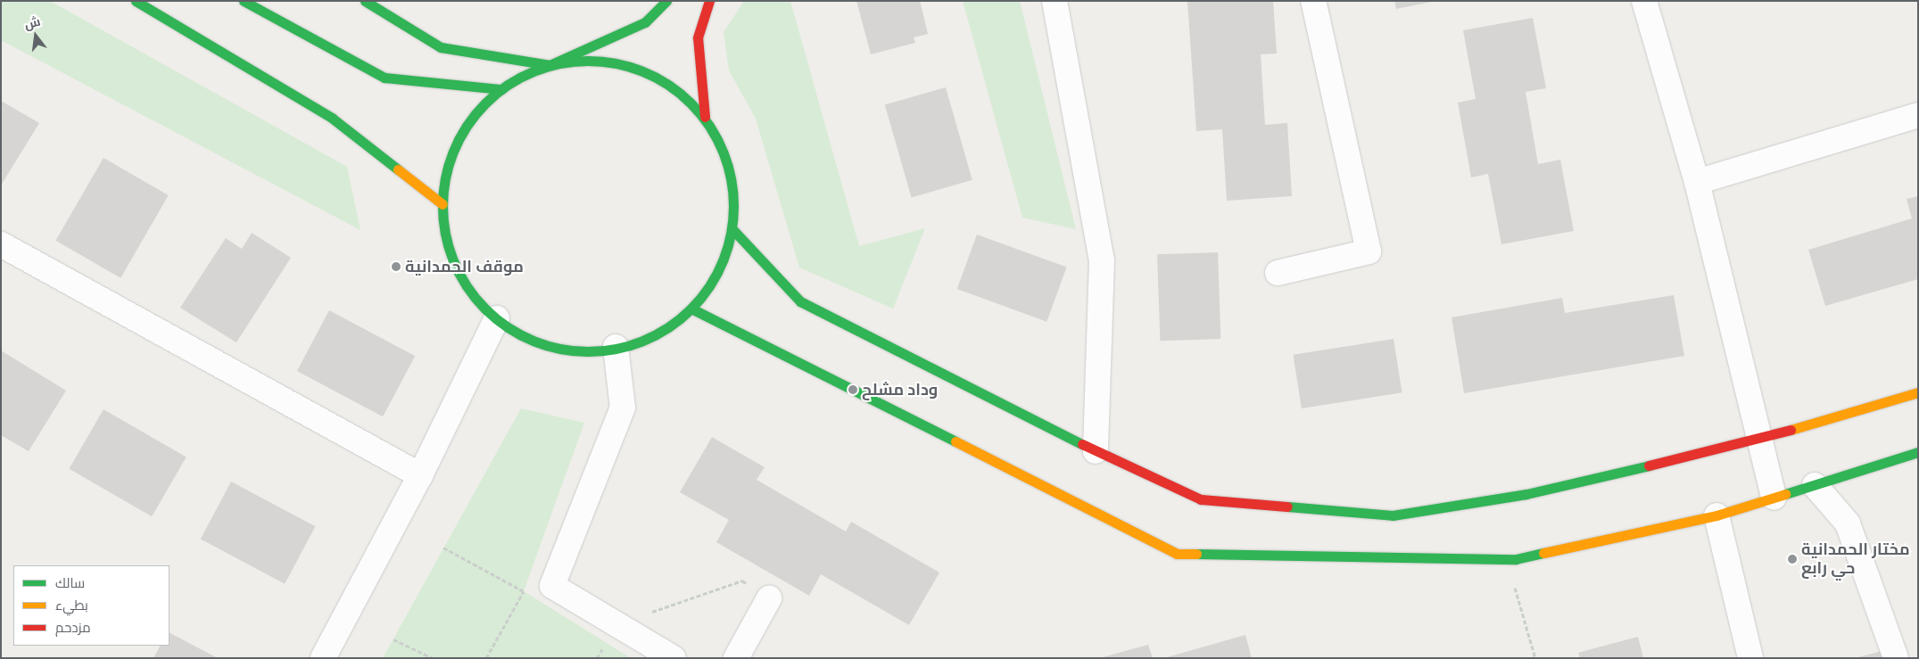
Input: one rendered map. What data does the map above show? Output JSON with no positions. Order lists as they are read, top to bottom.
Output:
{
  "places": ["موقف الحمدانية", "وداد مشلح", "مختار الحمدانية حي رابع"],
  "legend": ["سالك", "بطيء", "مزدحم"],
  "north": "top"
}
